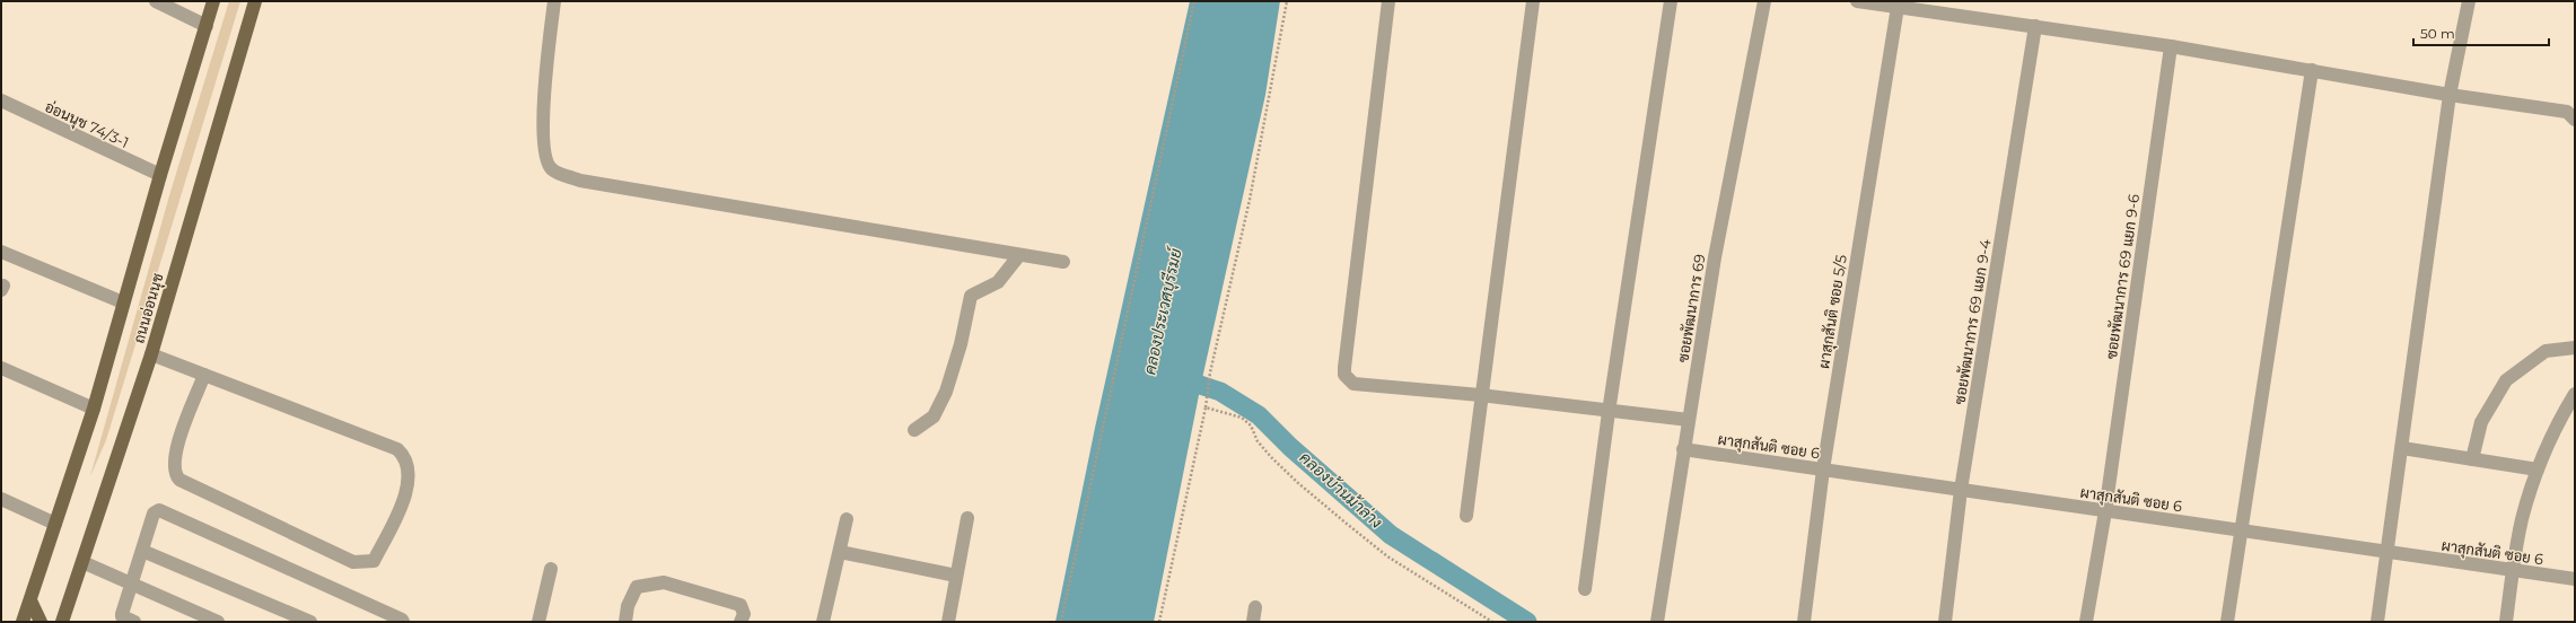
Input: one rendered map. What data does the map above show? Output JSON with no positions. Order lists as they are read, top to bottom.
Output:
{
  "streets": {
    "main road": ["ถนนอ่อนนุช"],
    "street": [
      "อ่อนนุช 74/3-1",
      "ซอยพัฒนาการ 69 แยก 9-6",
      "ซอยพัฒนาการ 69",
      "ผาสุกสันติ ซอย 5/5",
      "ซอยพัฒนาการ 69 แยก 9-4",
      "ผาสุกสันติ ซอย 6"
    ]
  },
  "crossings": [
    ["อ่อนนุช 74/3-1", "ถนนอ่อนนุช"],
    ["ซอยพัฒนาการ 69 แยก 9-6", "ผาสุกสันติ ซอย 6"],
    ["ซอยพัฒนาการ 69", "ผาสุกสันติ ซอย 6"],
    ["ผาสุกสันติ ซอย 5/5", "ผาสุกสันติ ซอย 6"],
    ["ซอยพัฒนาการ 69 แยก 9-4", "ผาสุกสันติ ซอย 6"]
  ],
  "water": ["คลองประเวศบุรีรมย์", "คลองบ้านม้าล่าง"],
  "scale_bar": "50 m"
}
